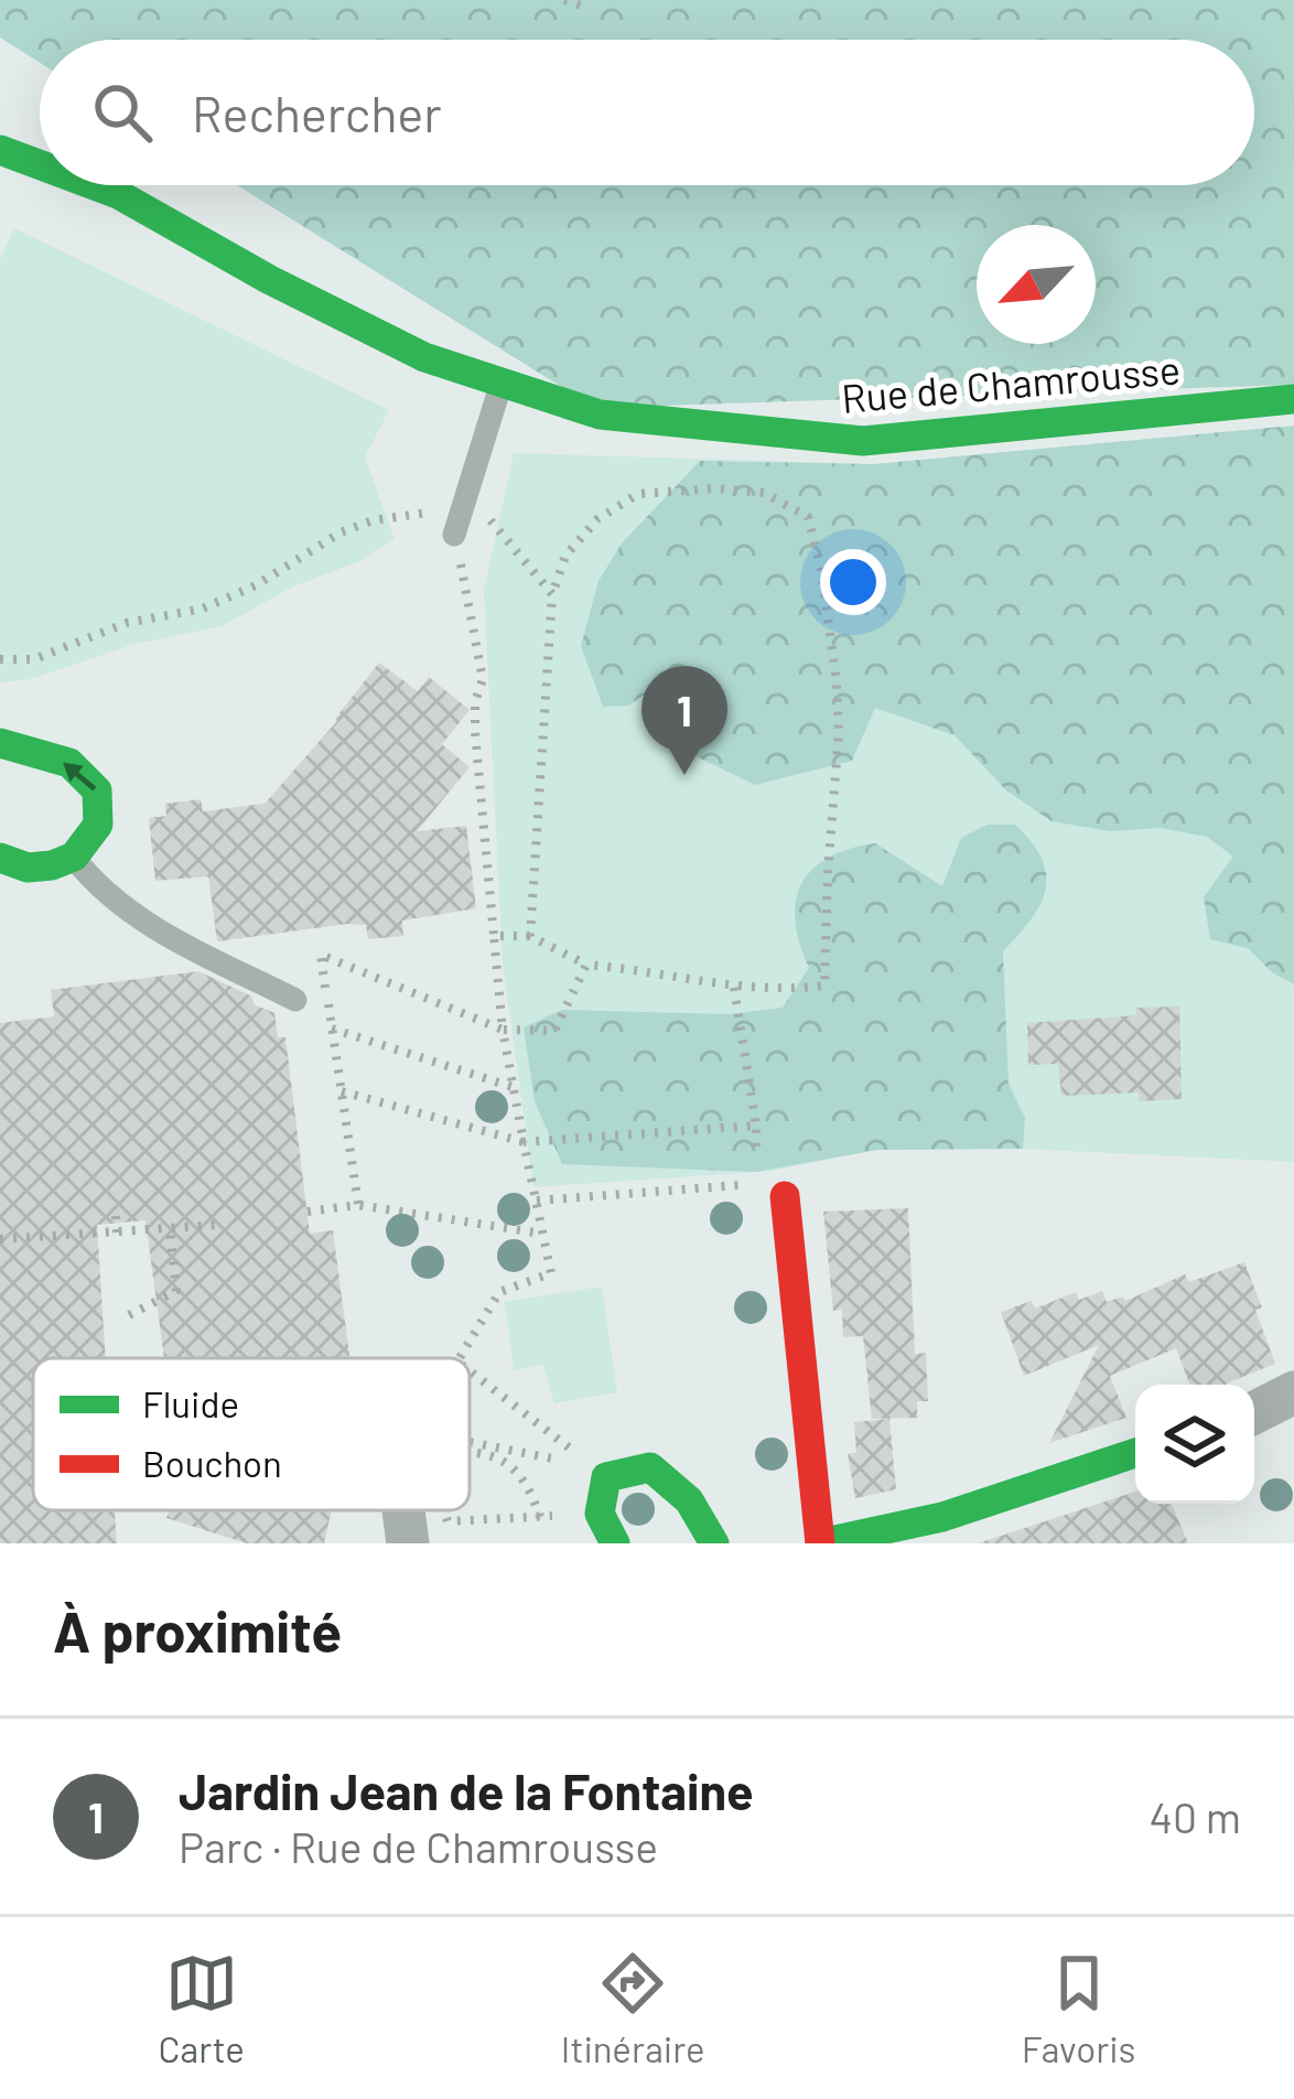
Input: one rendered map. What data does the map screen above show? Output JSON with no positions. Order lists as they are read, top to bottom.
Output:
{
  "streets": {
    "street": ["Rue de Chamrousse"]
  },
  "legend": ["Fluide", "Bouchon"],
  "north": "bottom left",
  "page": {
    "search": "Rechercher",
    "pins": "1",
    "heading": "À proximité",
    "list": [
      {
        "mark": "1",
        "name": "Jardin Jean de la Fontaine",
        "note": "Parc · Rue de Chamrousse",
        "value": "40 m"
      }
    ],
    "nav": ["Carte", "Itinéraire", "Favoris"]
  }
}
